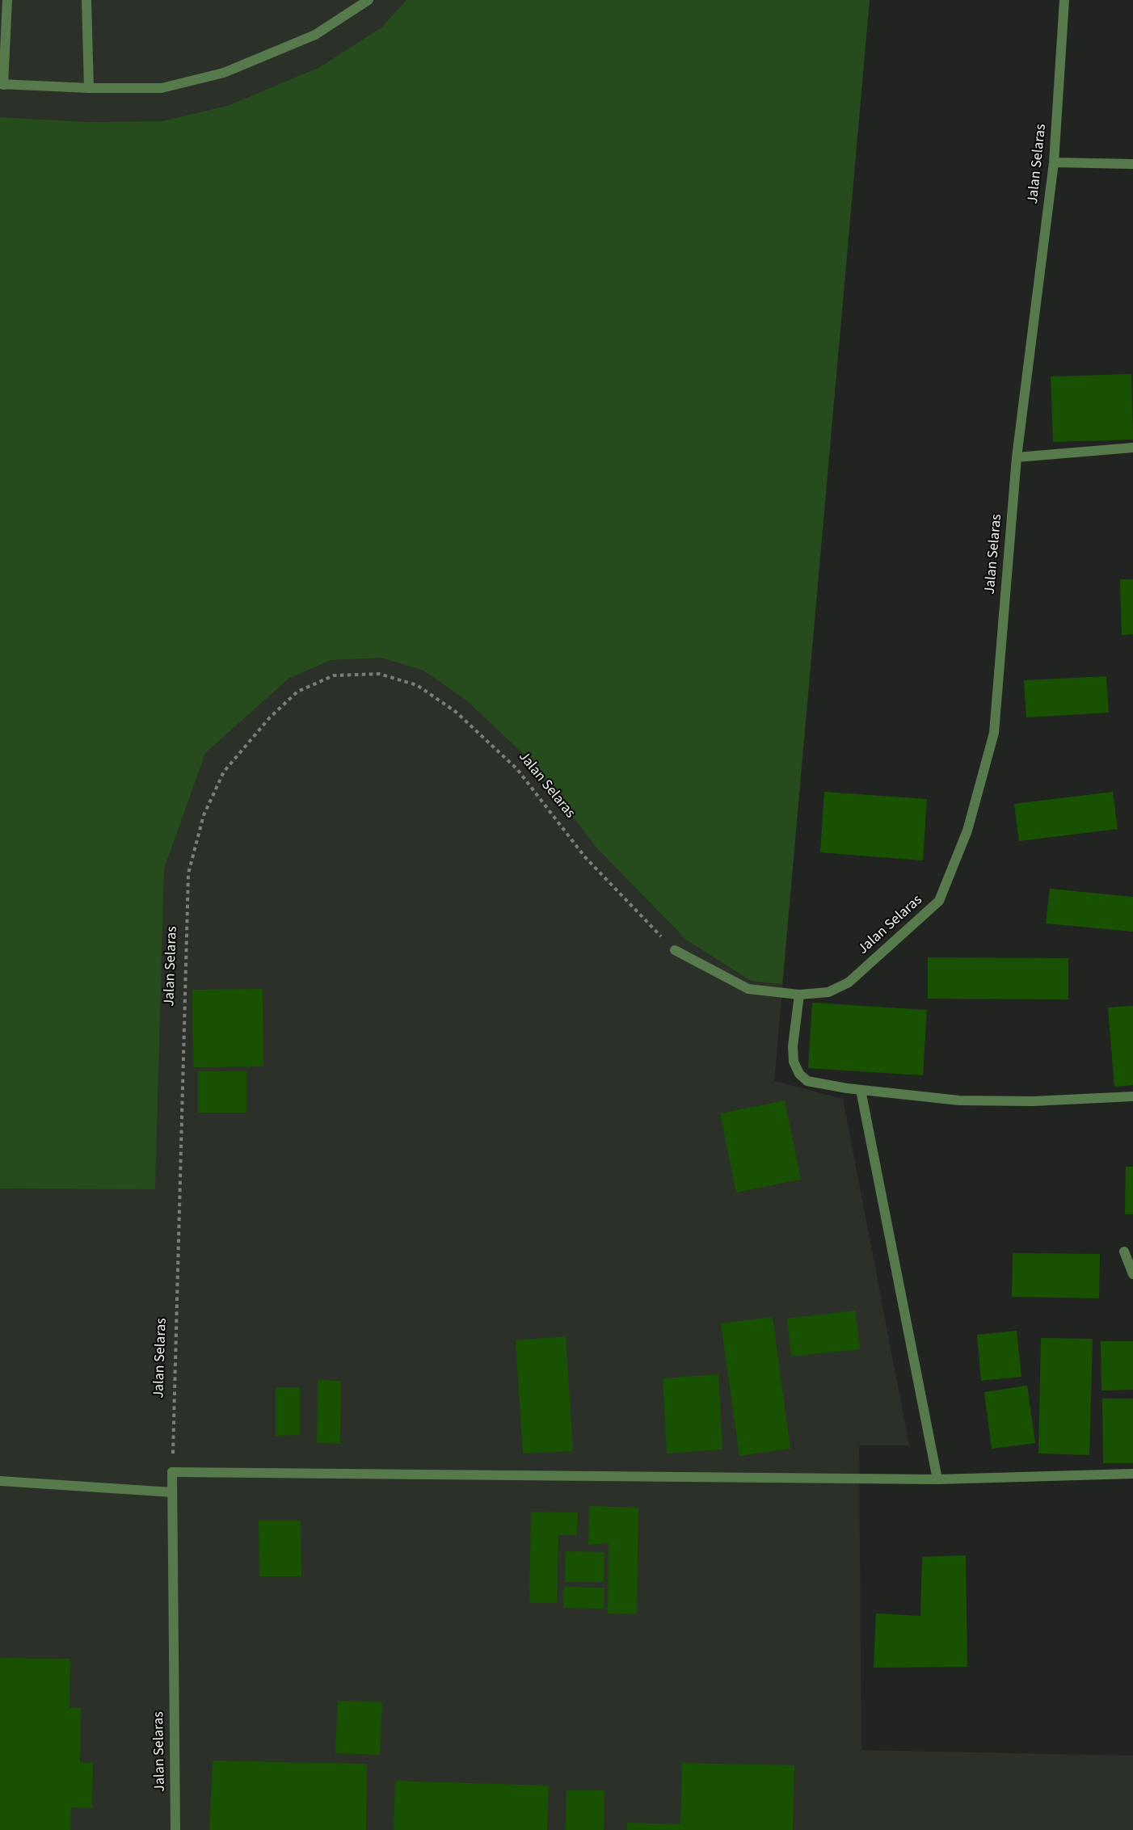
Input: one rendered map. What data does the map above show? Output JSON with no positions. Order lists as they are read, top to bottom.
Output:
{
  "streets": {
    "street": ["Jalan Selaras"]
  }
}
